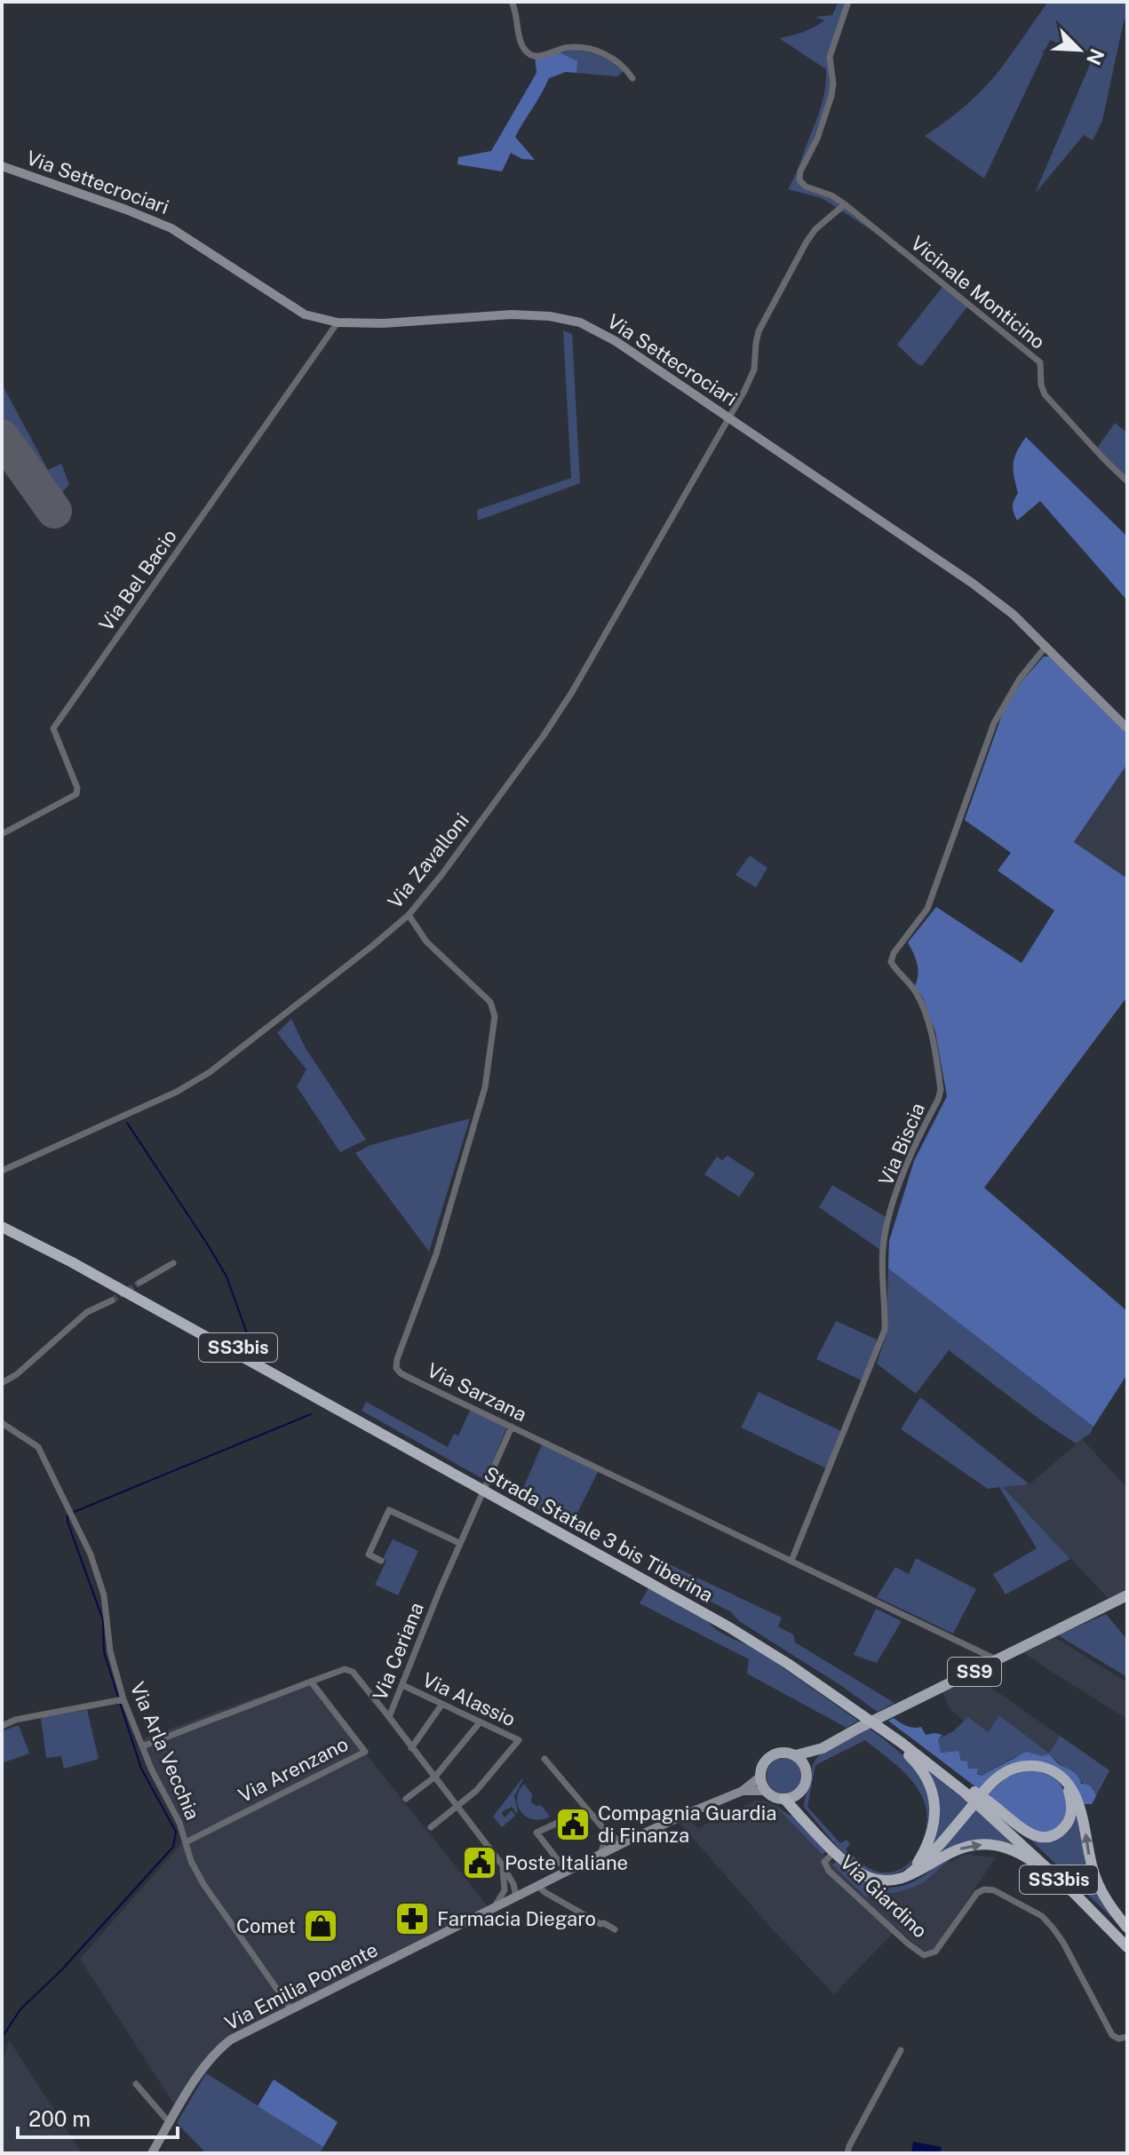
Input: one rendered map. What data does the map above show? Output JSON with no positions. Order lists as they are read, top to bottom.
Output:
{
  "streets": {
    "highway": ["SS3bis", "Strada Statale 3 bis Tiberina"],
    "main road": ["Via Settecrociari", "SS9", "Via Emilia Ponente"],
    "street": [
      "Vicinale Monticino",
      "Via Bel Bacio",
      "Via Zavalloni",
      "Via Biscia",
      "Via Sarzana",
      "Via Ceriana",
      "Via Alassio",
      "Via Arla Vecchia",
      "Via Arenzano",
      "Via Giardino"
    ]
  },
  "crossings": [
    ["Via Settecrociari", "Via Bel Bacio"],
    ["Via Settecrociari", "Via Zavalloni"],
    ["Via Settecrociari", "Via Biscia"],
    ["Vicinale Monticino", "Via Zavalloni"],
    ["Via Zavalloni", "Via Sarzana"],
    ["Via Biscia", "Via Sarzana"],
    ["Via Sarzana", "Via Ceriana"],
    ["Via Sarzana", "SS9"],
    ["Via Ceriana", "Via Alassio"],
    ["Via Ceriana", "Via Emilia Ponente"],
    ["SS9", "Via Emilia Ponente"],
    ["Via Arla Vecchia", "Via Arenzano"],
    ["Via Arla Vecchia", "Via Emilia Ponente"]
  ],
  "places": {
    "public building": ["Compagnia Guardia di Finanza", "Poste Italiane"],
    "pharmacy": ["Farmacia Diegaro"],
    "shop": ["Comet"]
  },
  "scale_bar": "200 m",
  "north": "bottom right"
}
